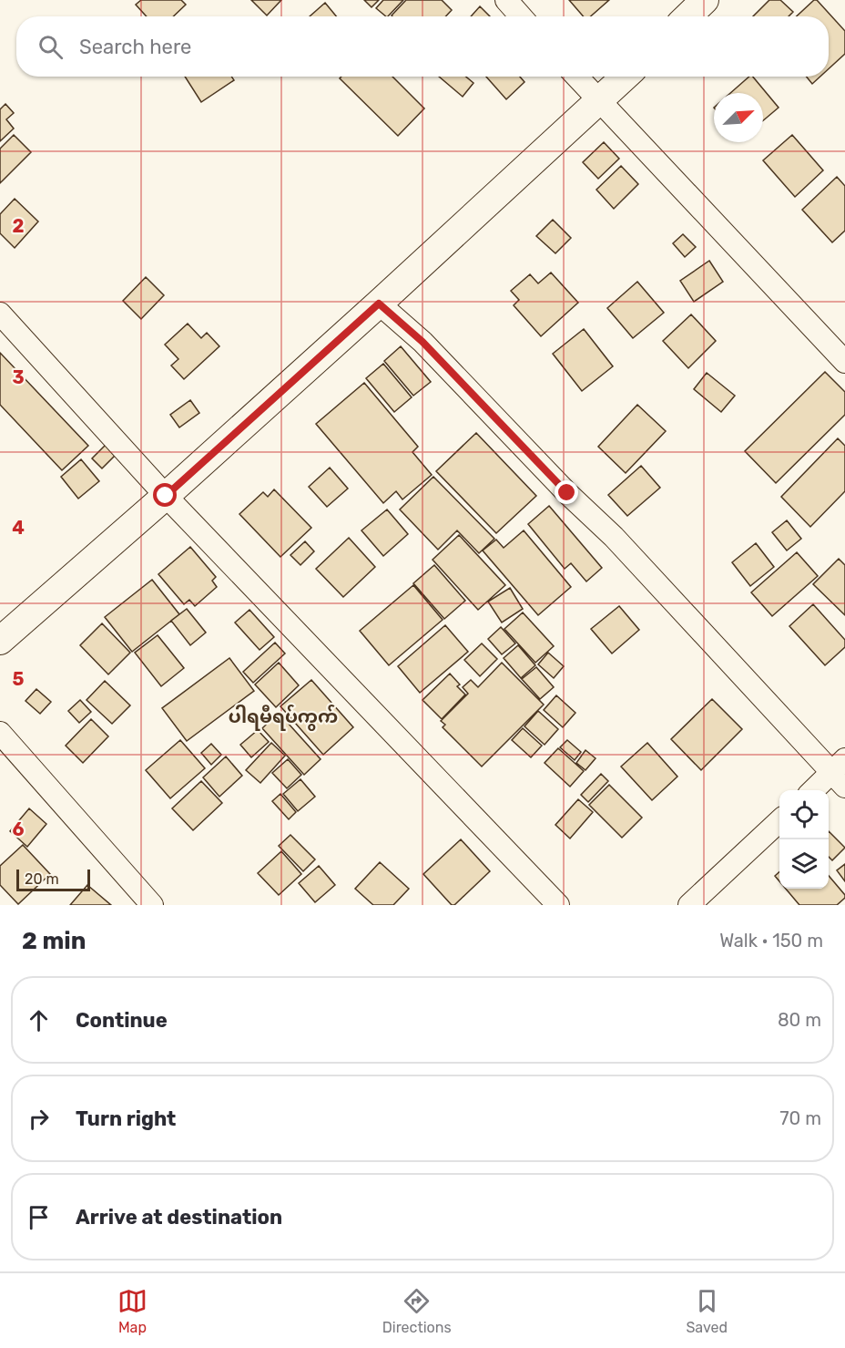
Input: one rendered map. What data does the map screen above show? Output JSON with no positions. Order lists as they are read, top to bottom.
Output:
{
  "districts": ["ပါရမီရပ်ကွက်"],
  "scale_bar": "20 m",
  "north": "top right",
  "page": {
    "search": "Search here",
    "scale": "20 m",
    "heading": ["2 min", "Walk · 150 m"],
    "list": [
      ["Continue", "80 m"],
      ["Turn right", "70 m"],
      "Arrive at destination"
    ],
    "nav": ["Map", "Directions", "Saved"]
  },
  "grid": {
    "rows": [
      "2",
      "3",
      "4",
      "5",
      "6"
    ]
  }
}
